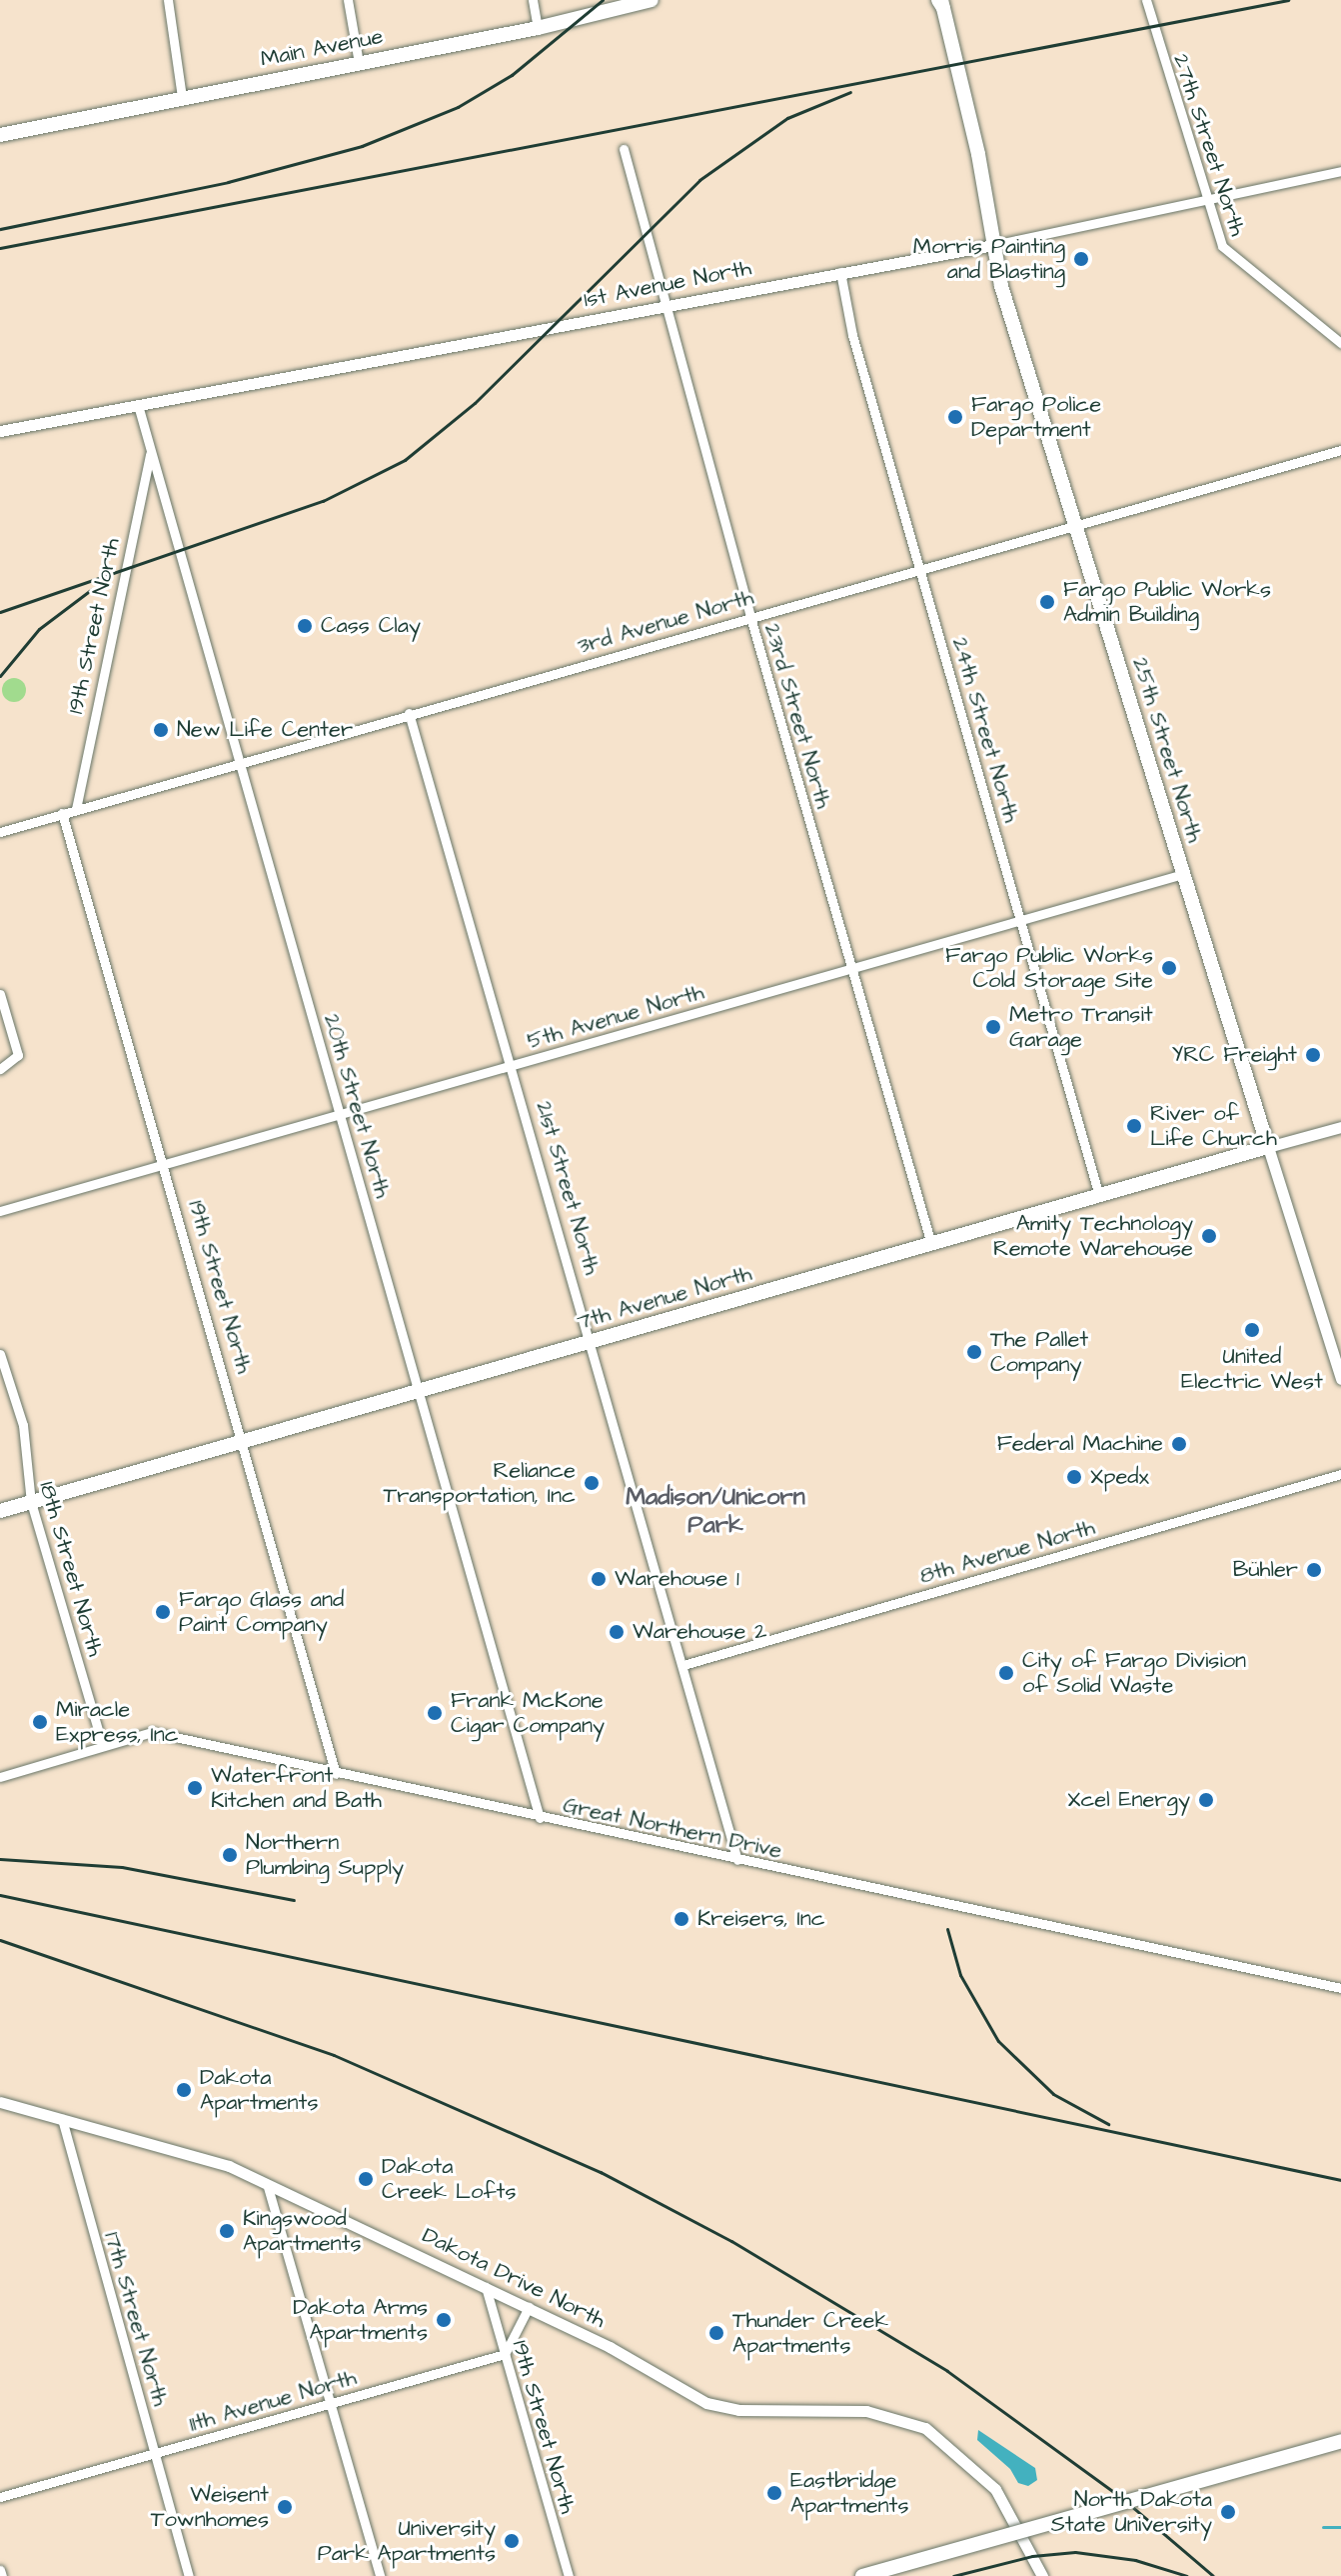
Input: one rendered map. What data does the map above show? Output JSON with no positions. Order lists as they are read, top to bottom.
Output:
{
  "streets": {
    "main road": ["Main Avenue", "25th Street North", "7th Avenue North"],
    "street": [
      "27th Street North",
      "1st Avenue North",
      "3rd Avenue North",
      "19th Street North",
      "23rd Street North",
      "24th Street North",
      "5th Avenue North",
      "20th Street North",
      "21st Street North",
      "8th Avenue North",
      "18th Street North",
      "Great Northern Drive",
      "Dakota Drive North",
      "17th Street North",
      "11th Avenue North"
    ]
  },
  "crossings": [
    ["27th Street North", "1st Avenue North"],
    ["1st Avenue North", "23rd Street North"],
    ["1st Avenue North", "24th Street North"],
    ["1st Avenue North", "25th Street North"],
    ["1st Avenue North", "20th Street North"],
    ["3rd Avenue North", "19th Street North"],
    ["3rd Avenue North", "23rd Street North"],
    ["3rd Avenue North", "24th Street North"],
    ["3rd Avenue North", "25th Street North"],
    ["3rd Avenue North", "20th Street North"],
    ["3rd Avenue North", "21st Street North"],
    ["19th Street North", "5th Avenue North"],
    ["19th Street North", "20th Street North"],
    ["19th Street North", "7th Avenue North"],
    ["19th Street North", "Great Northern Drive"],
    ["19th Street North", "Dakota Drive North"],
    ["19th Street North", "11th Avenue North"],
    ["23rd Street North", "5th Avenue North"],
    ["23rd Street North", "7th Avenue North"],
    ["24th Street North", "5th Avenue North"],
    ["24th Street North", "7th Avenue North"],
    ["25th Street North", "5th Avenue North"],
    ["25th Street North", "7th Avenue North"],
    ["5th Avenue North", "20th Street North"],
    ["5th Avenue North", "21st Street North"],
    ["20th Street North", "7th Avenue North"],
    ["20th Street North", "Great Northern Drive"],
    ["21st Street North", "7th Avenue North"],
    ["21st Street North", "8th Avenue North"],
    ["21st Street North", "Great Northern Drive"],
    ["7th Avenue North", "18th Street North"],
    ["18th Street North", "Great Northern Drive"],
    ["Dakota Drive North", "17th Street North"],
    ["17th Street North", "11th Avenue North"]
  ],
  "districts": ["Madison/Unicorn Park"],
  "places": [
    "Morris Painting and Blasting",
    "Fargo Police Department",
    "Fargo Public Works Admin Building",
    "Cass Clay",
    "New Life Center",
    "Fargo Public Works Cold Storage Site",
    "Metro Transit Garage",
    "YRC Freight",
    "River of Life Church",
    "Amity Technology Remote Warehouse",
    "United Electric West",
    "The Pallet Company",
    "Federal Machine",
    "Xpedx",
    "Reliance Transportation, Inc",
    "Bühler",
    "Warehouse 1",
    "Fargo Glass and Paint Company",
    "Warehouse 2",
    "City of Fargo Division of Solid Waste",
    "Frank McKone Cigar Company",
    "Miracle Express, Inc",
    "Waterfront Kitchen and Bath",
    "Xcel Energy",
    "Northern Plumbing Supply",
    "Kreisers, Inc",
    "Dakota Apartments",
    "Dakota Creek Lofts",
    "Kingswood Apartments",
    "Dakota Arms Apartments",
    "Thunder Creek Apartments",
    "Eastbridge Apartments",
    "Weisent Townhomes",
    "North Dakota State University",
    "University Park Apartments"
  ]
}
